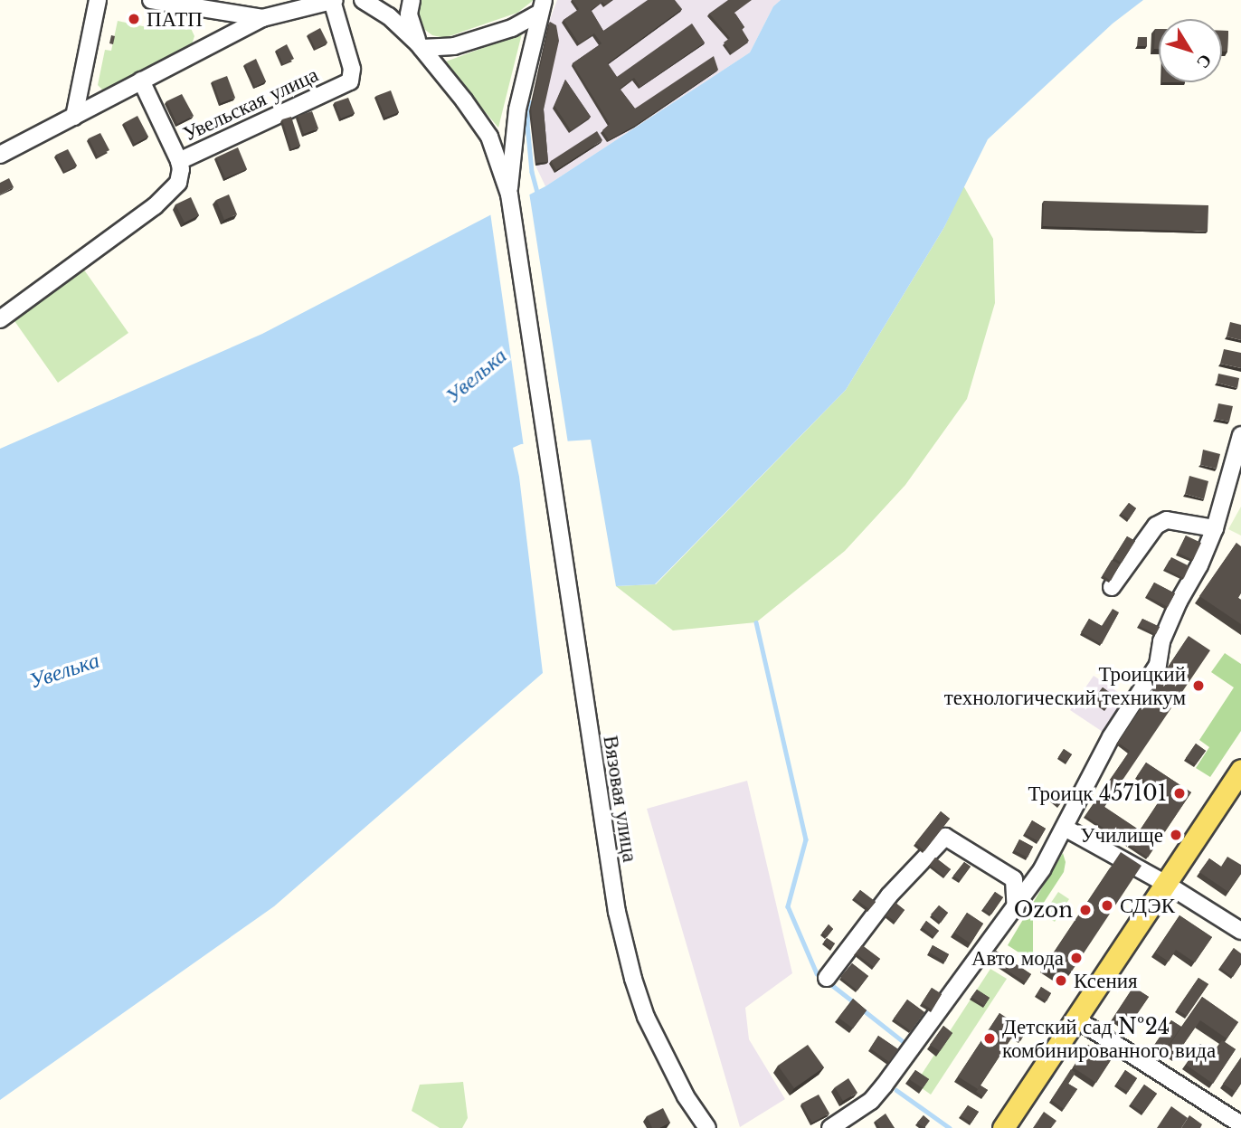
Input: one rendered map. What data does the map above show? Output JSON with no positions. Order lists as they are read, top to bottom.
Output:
{
  "streets": {
    "street": ["Увельская улица", "Вязовая улица"]
  },
  "water": ["Увелька"],
  "places": [
    "ПАТП",
    "Троицкий технологический техникум",
    "Троицк 457101",
    "Училище",
    "СДЭК",
    "Ozon",
    "Авто мода",
    "Ксения",
    "Детский сад №24 комбинированного вида"
  ],
  "north": "bottom right"
}
